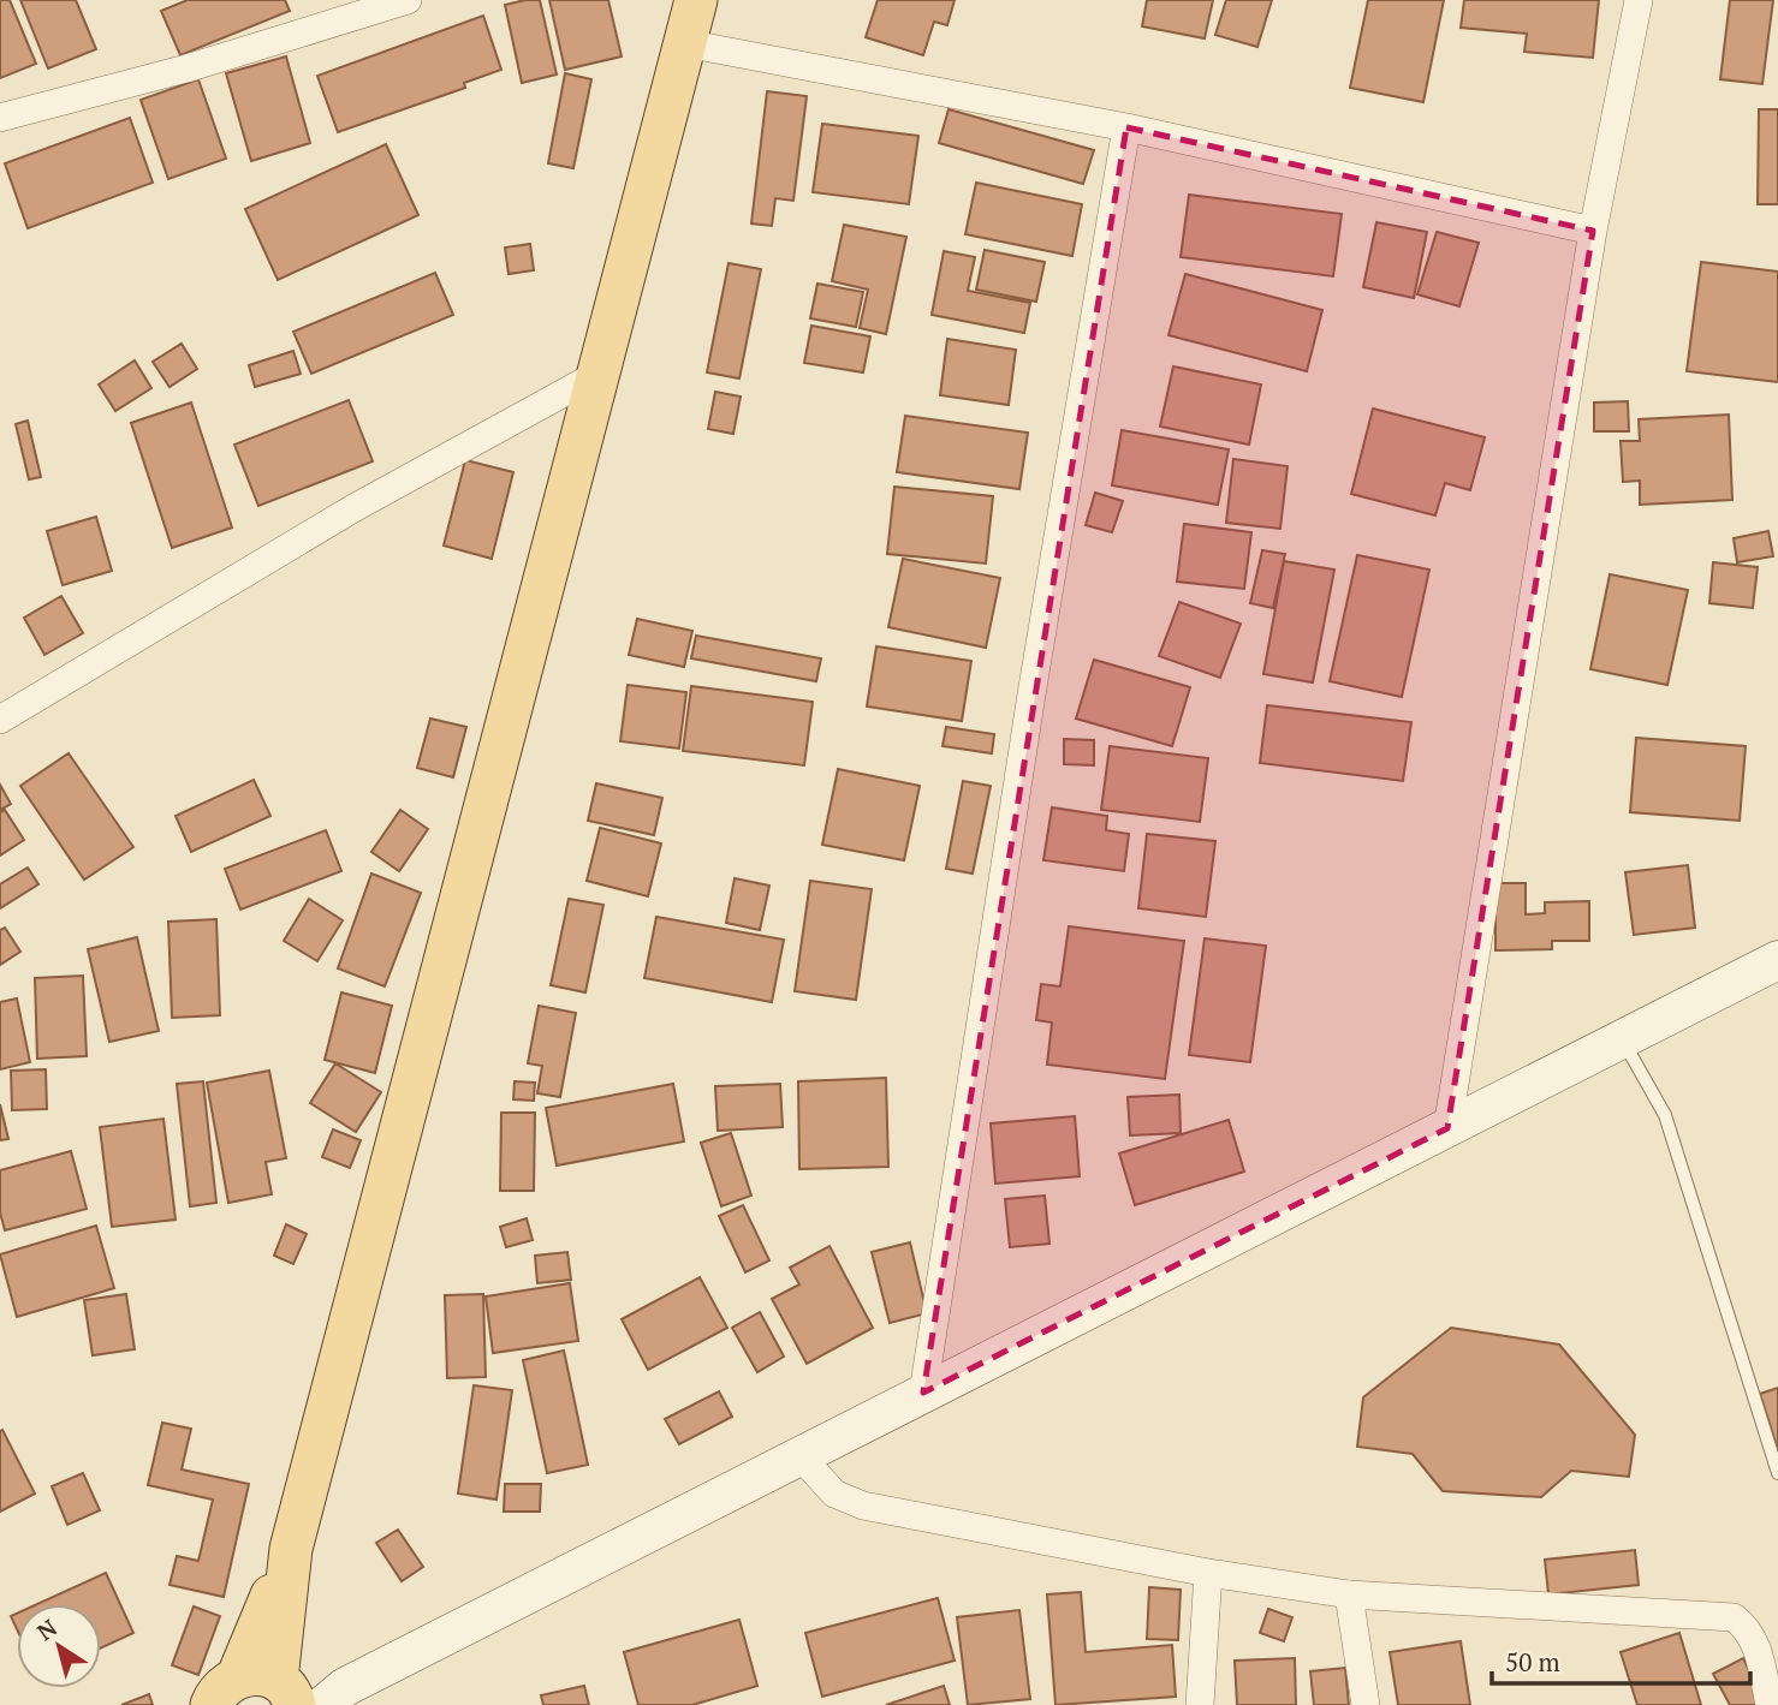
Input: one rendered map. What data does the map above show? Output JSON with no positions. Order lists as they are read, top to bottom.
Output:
{
  "scale_bar": "50 m",
  "north": "top left"
}
